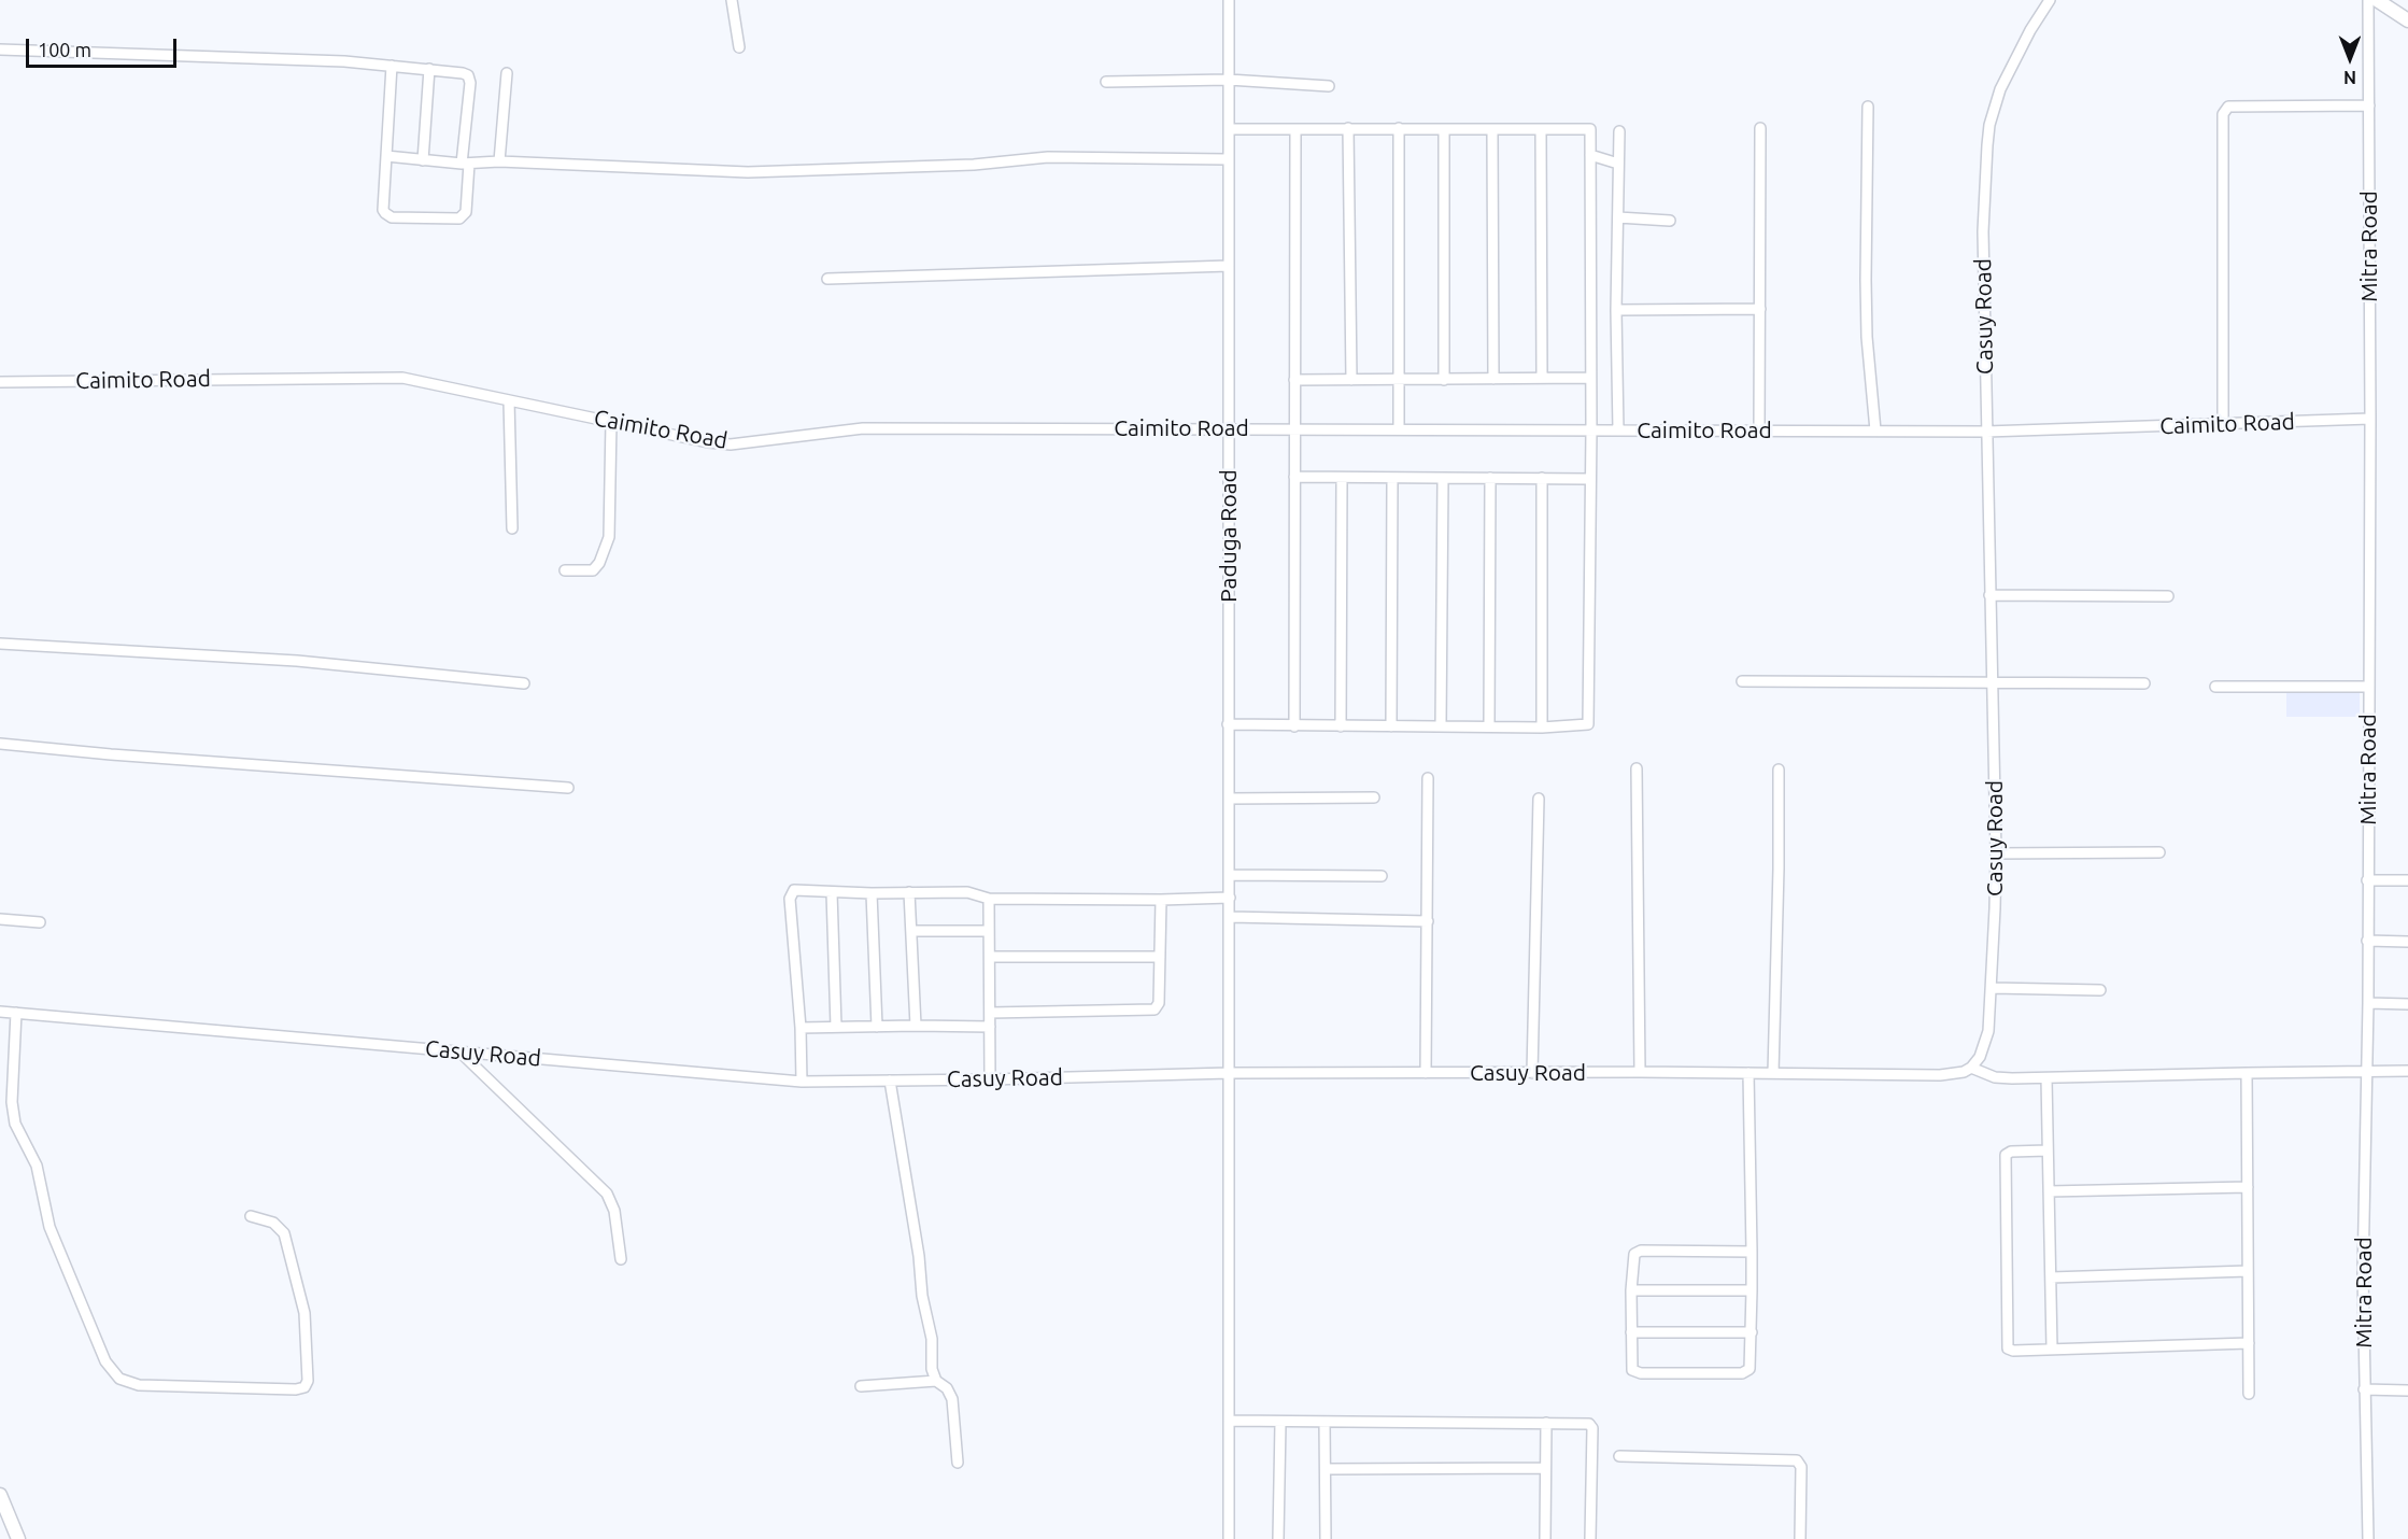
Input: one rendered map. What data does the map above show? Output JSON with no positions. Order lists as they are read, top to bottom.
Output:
{
  "streets": {
    "street": [
      "Mitra Road",
      "Casuy Road",
      "Caimito Road",
      "Paduga Road"
    ]
  },
  "crossings": [
    ["Mitra Road", "Caimito Road"],
    ["Casuy Road", "Caimito Road"],
    ["Casuy Road", "Paduga Road"],
    ["Caimito Road", "Paduga Road"]
  ],
  "scale_bar": "100 m",
  "north": "bottom"
}
